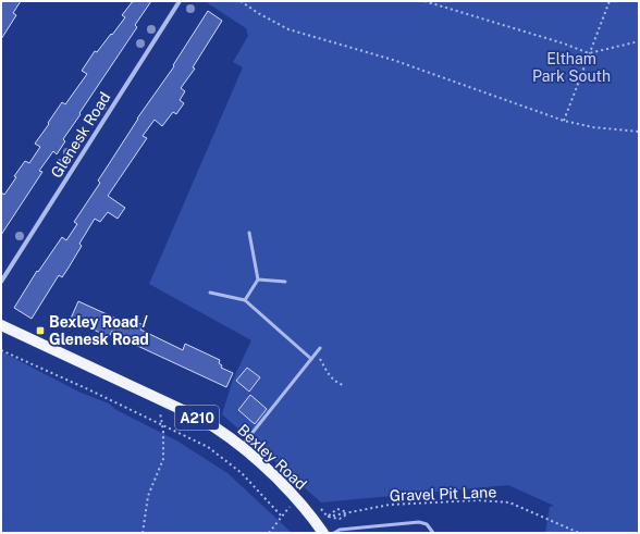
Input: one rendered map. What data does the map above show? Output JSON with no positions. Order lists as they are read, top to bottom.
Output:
{
  "streets": {
    "main road": ["A210", "Bexley Road"],
    "street": ["Glenesk Road"],
    "path": ["Gravel Pit Lane"]
  },
  "parks": ["Eltham Park South"],
  "places": {
    "transit": ["Bexley Road / Glenesk Road"]
  }
}
